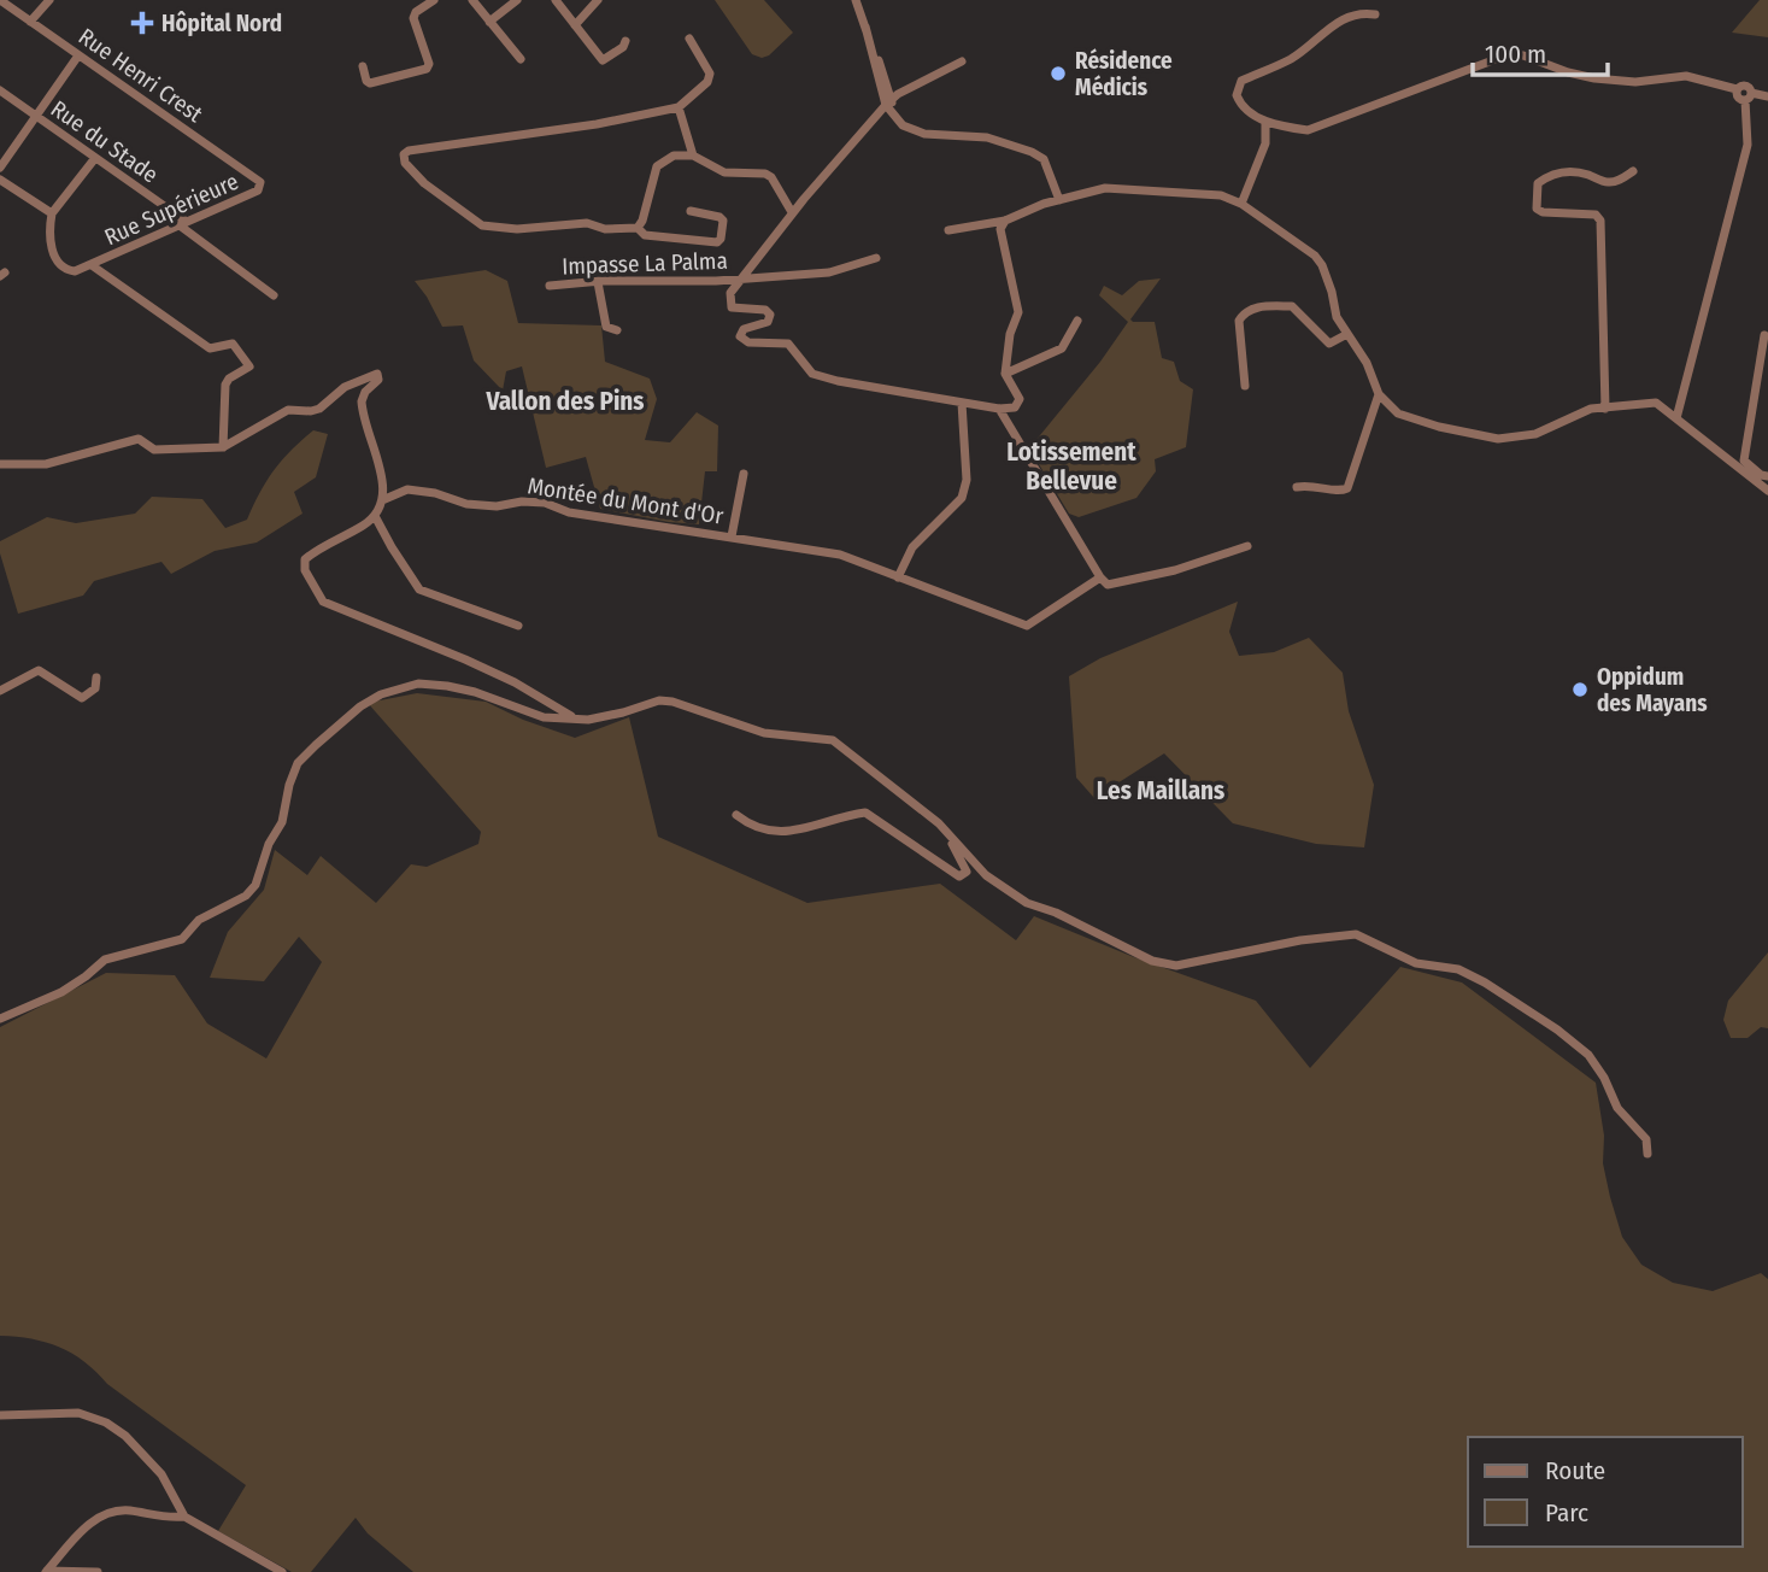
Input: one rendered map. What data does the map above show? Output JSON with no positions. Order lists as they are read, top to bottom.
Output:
{
  "streets": {
    "street": [
      "Rue Henri Crest",
      "Rue du Stade",
      "Rue Supérieure",
      "Impasse La Palma",
      "Montée du Mont d'Or"
    ]
  },
  "crossings": [
    ["Rue Henri Crest", "Rue Supérieure"],
    ["Rue du Stade", "Rue Supérieure"]
  ],
  "districts": ["Vallon des Pins", "Lotissement Bellevue", "Les Maillans"],
  "places": {
    "health": ["Hôpital Nord"],
    "other": ["Résidence Médicis", "Oppidum des Mayans"]
  },
  "legend": ["Route", "Parc"],
  "scale_bar": "100 m"
}
